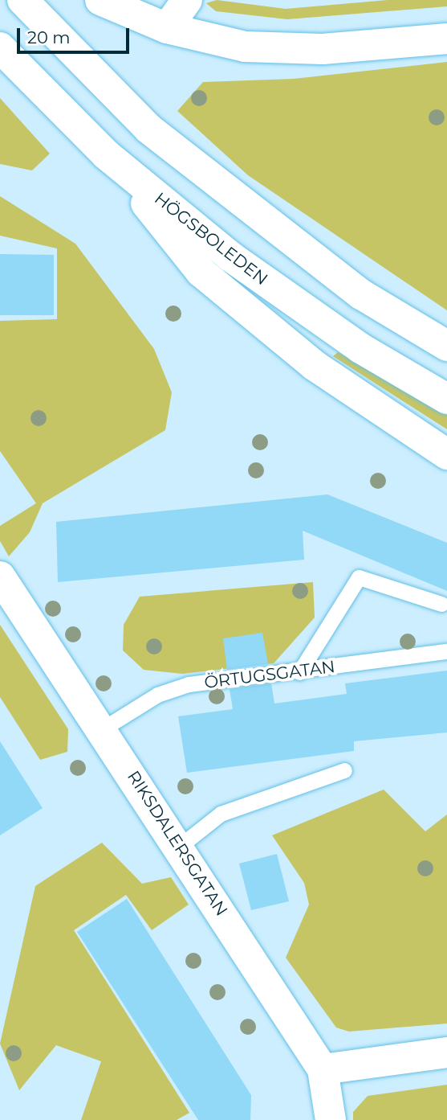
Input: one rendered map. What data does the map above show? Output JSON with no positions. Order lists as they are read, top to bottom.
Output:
{
  "streets": {
    "main road": ["HÖGSBOLEDEN", "RIKSDALERSGATAN"],
    "lane": ["ÖRTUGSGATAN"]
  },
  "crossings": [
    ["ÖRTUGSGATAN", "RIKSDALERSGATAN"]
  ],
  "scale_bar": "20 m"
}
